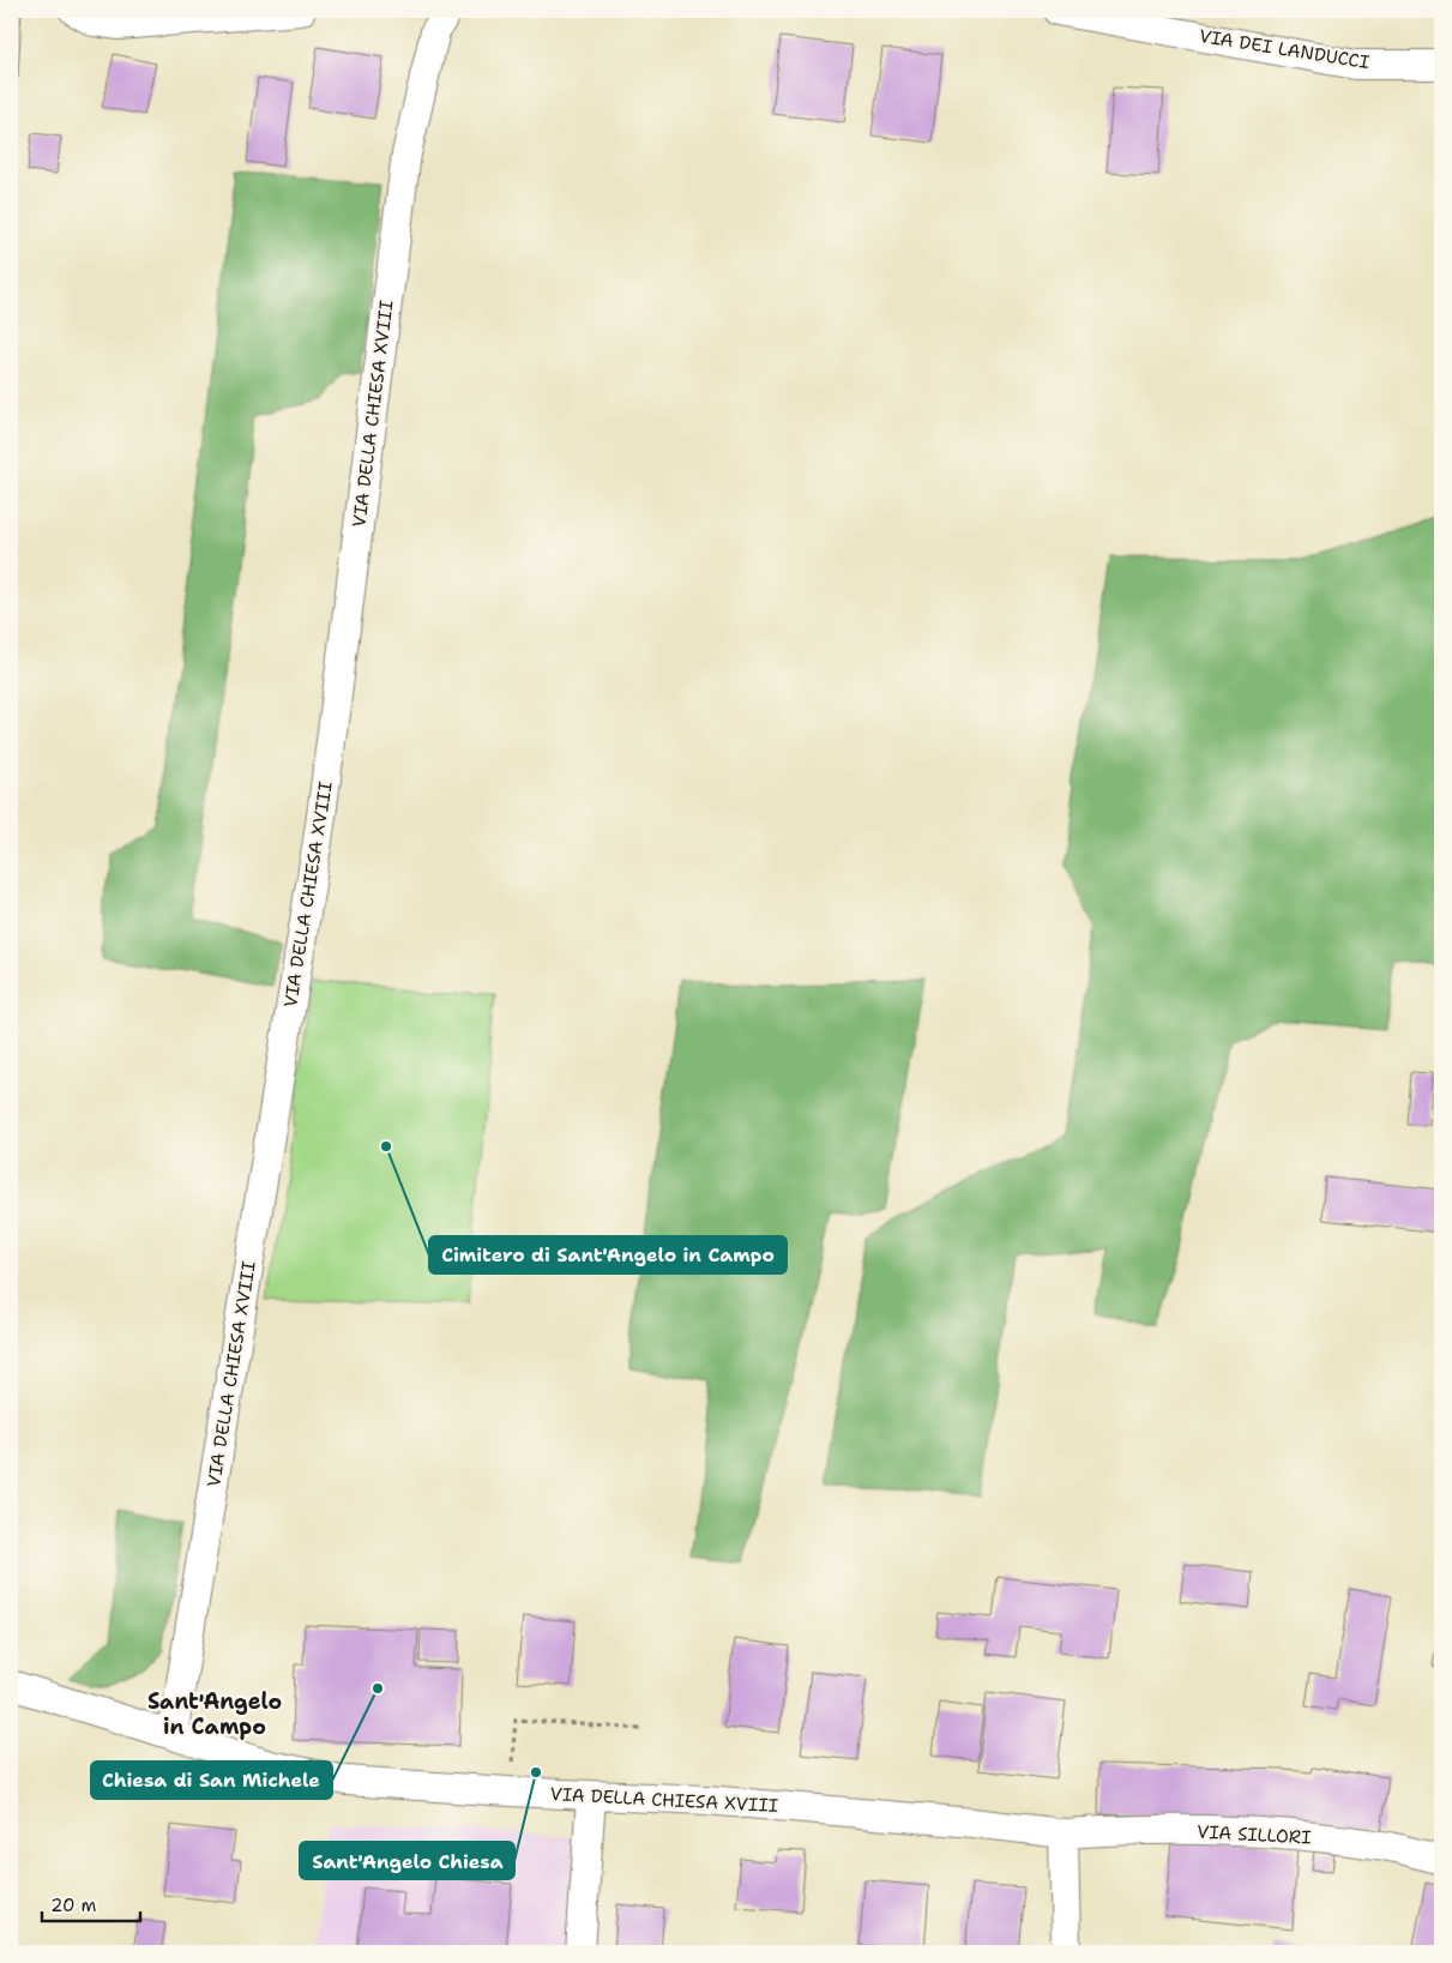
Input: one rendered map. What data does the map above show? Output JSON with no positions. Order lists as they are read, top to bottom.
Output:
{
  "streets": {
    "street": ["VIA DEI LANDUCCI", "VIA DELLA CHIESA XVIII", "VIA SILLORI"]
  },
  "crossings": [
    ["VIA DELLA CHIESA XVIII", "VIA SILLORI"]
  ],
  "districts": ["Sant'Angelo in Campo"],
  "places": ["Cimitero di Sant'Angelo in Campo", "Chiesa di San Michele", "Sant'Angelo Chiesa"],
  "scale_bar": "20 m"
}
